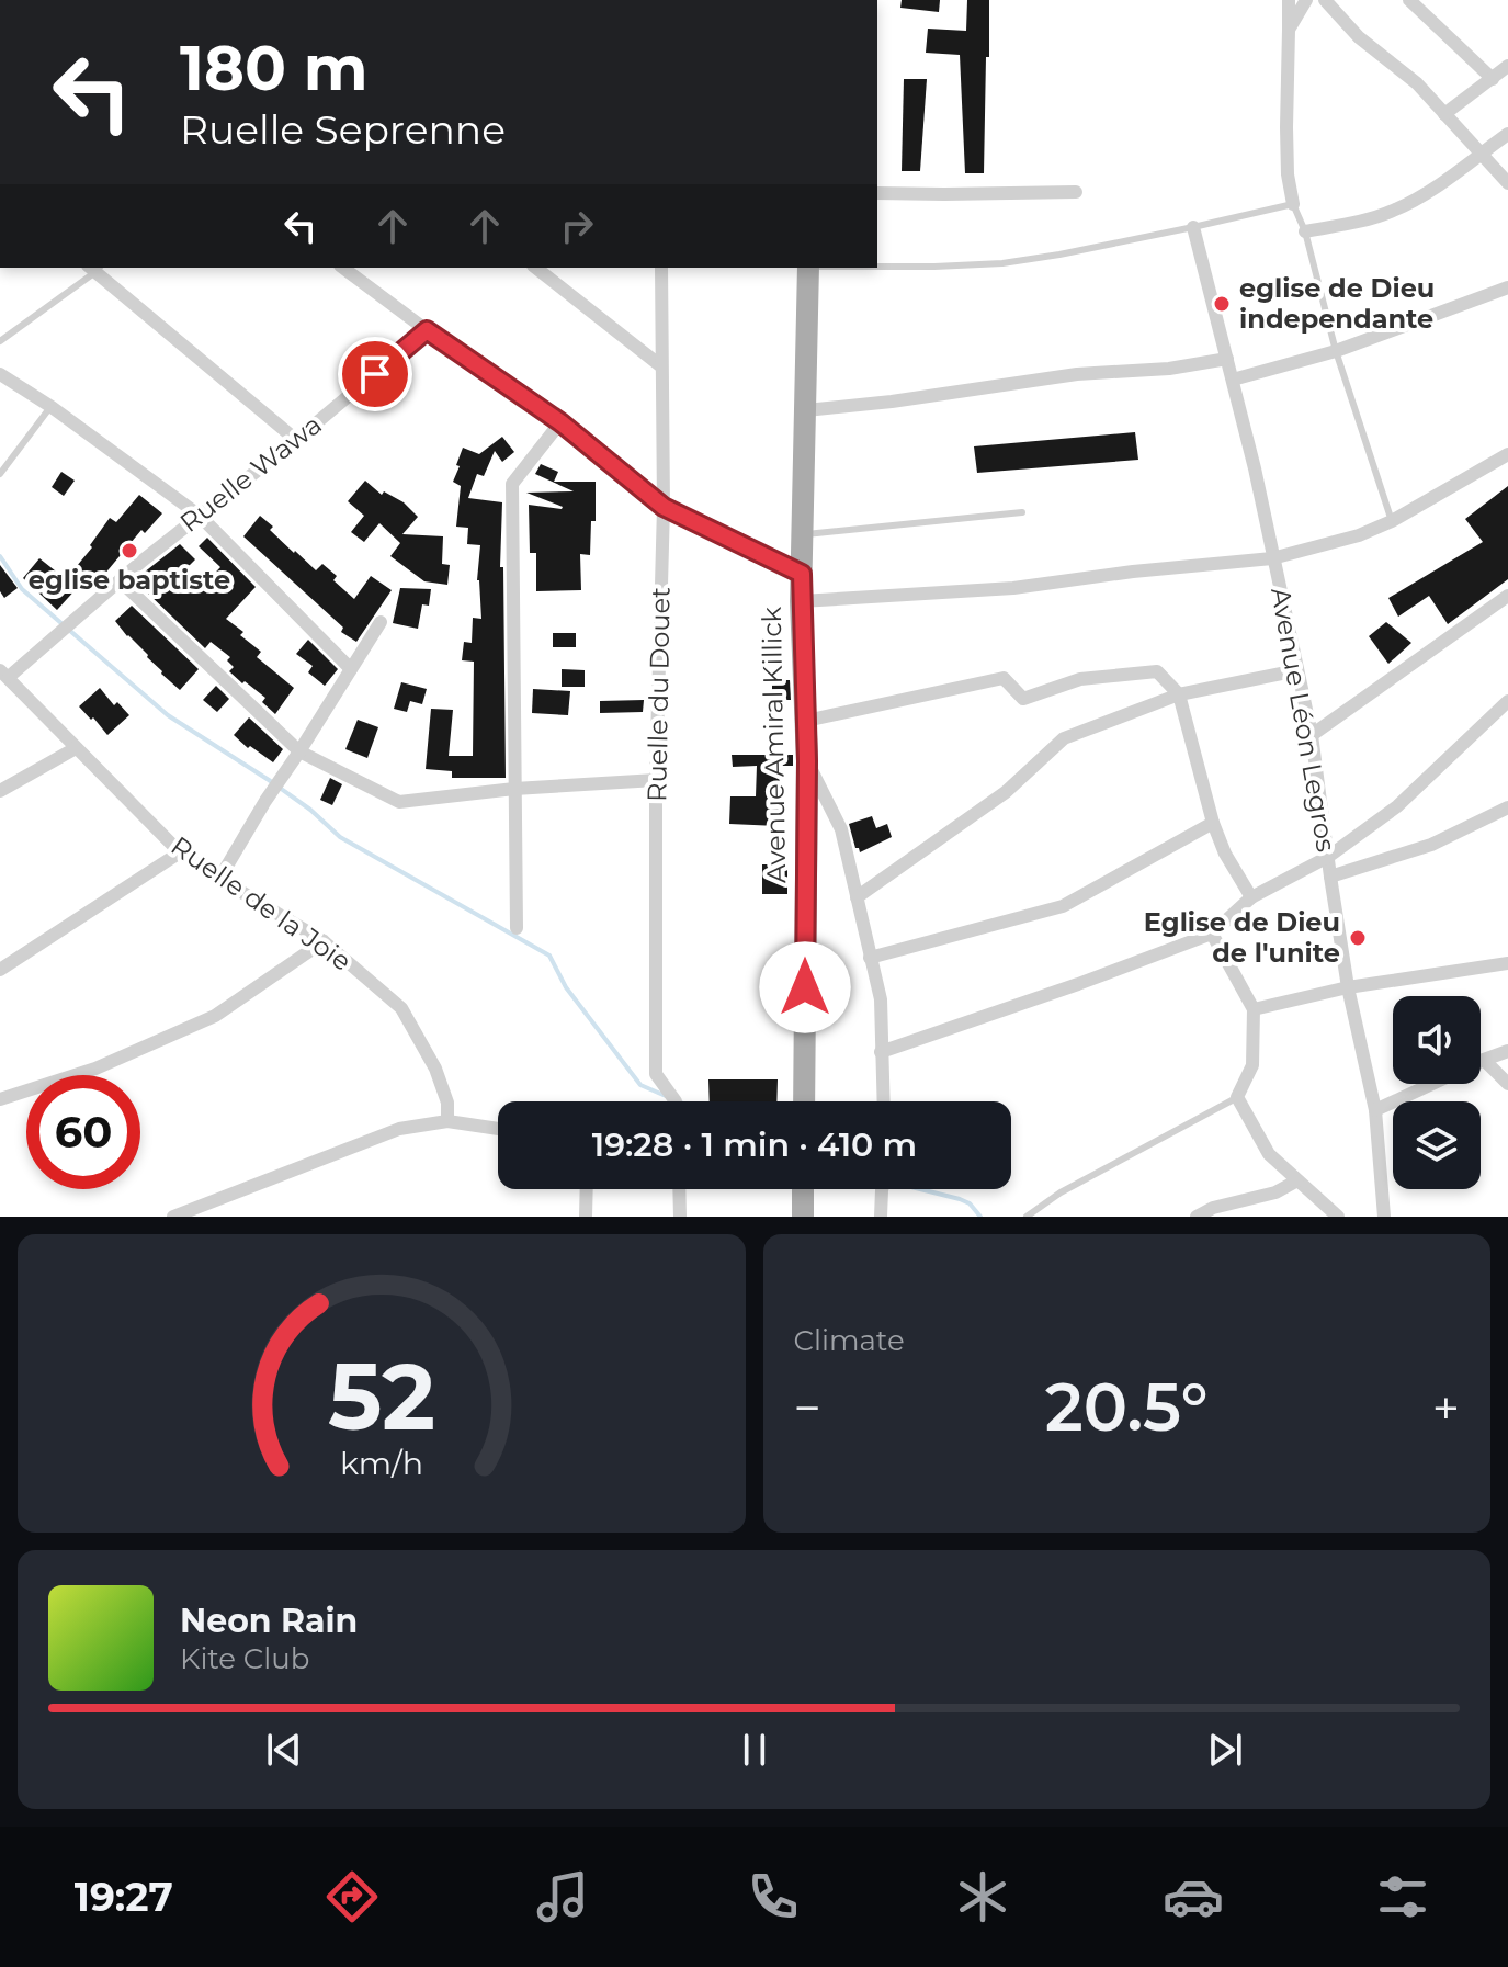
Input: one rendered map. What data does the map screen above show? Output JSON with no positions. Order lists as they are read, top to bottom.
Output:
{
  "streets": {
    "main road": ["Avenue Amiral Killick"],
    "street": [
      "Ruelle Wawa",
      "Ruelle du Douet",
      "Avenue Léon Legros",
      "Ruelle de la Joie"
    ]
  },
  "crossings": [
    ["Ruelle Wawa", "Ruelle de la Joie"]
  ],
  "places": ["eglise de Dieu independante", "eglise baptiste", "Eglise de Dieu de l'unite"],
  "page": {
    "turn": ["180 m", "Ruelle Seprenne"],
    "limit": "60",
    "trip": "19:28 · 1 min · 410 m",
    "tile": "Climate",
    "heat": ["−", "20.5°", "+"],
    "song": ["Neon Rain", "Kite Club"],
    "tabs": "19:27",
    "gauge": ["52", "km/h"]
  }
}
